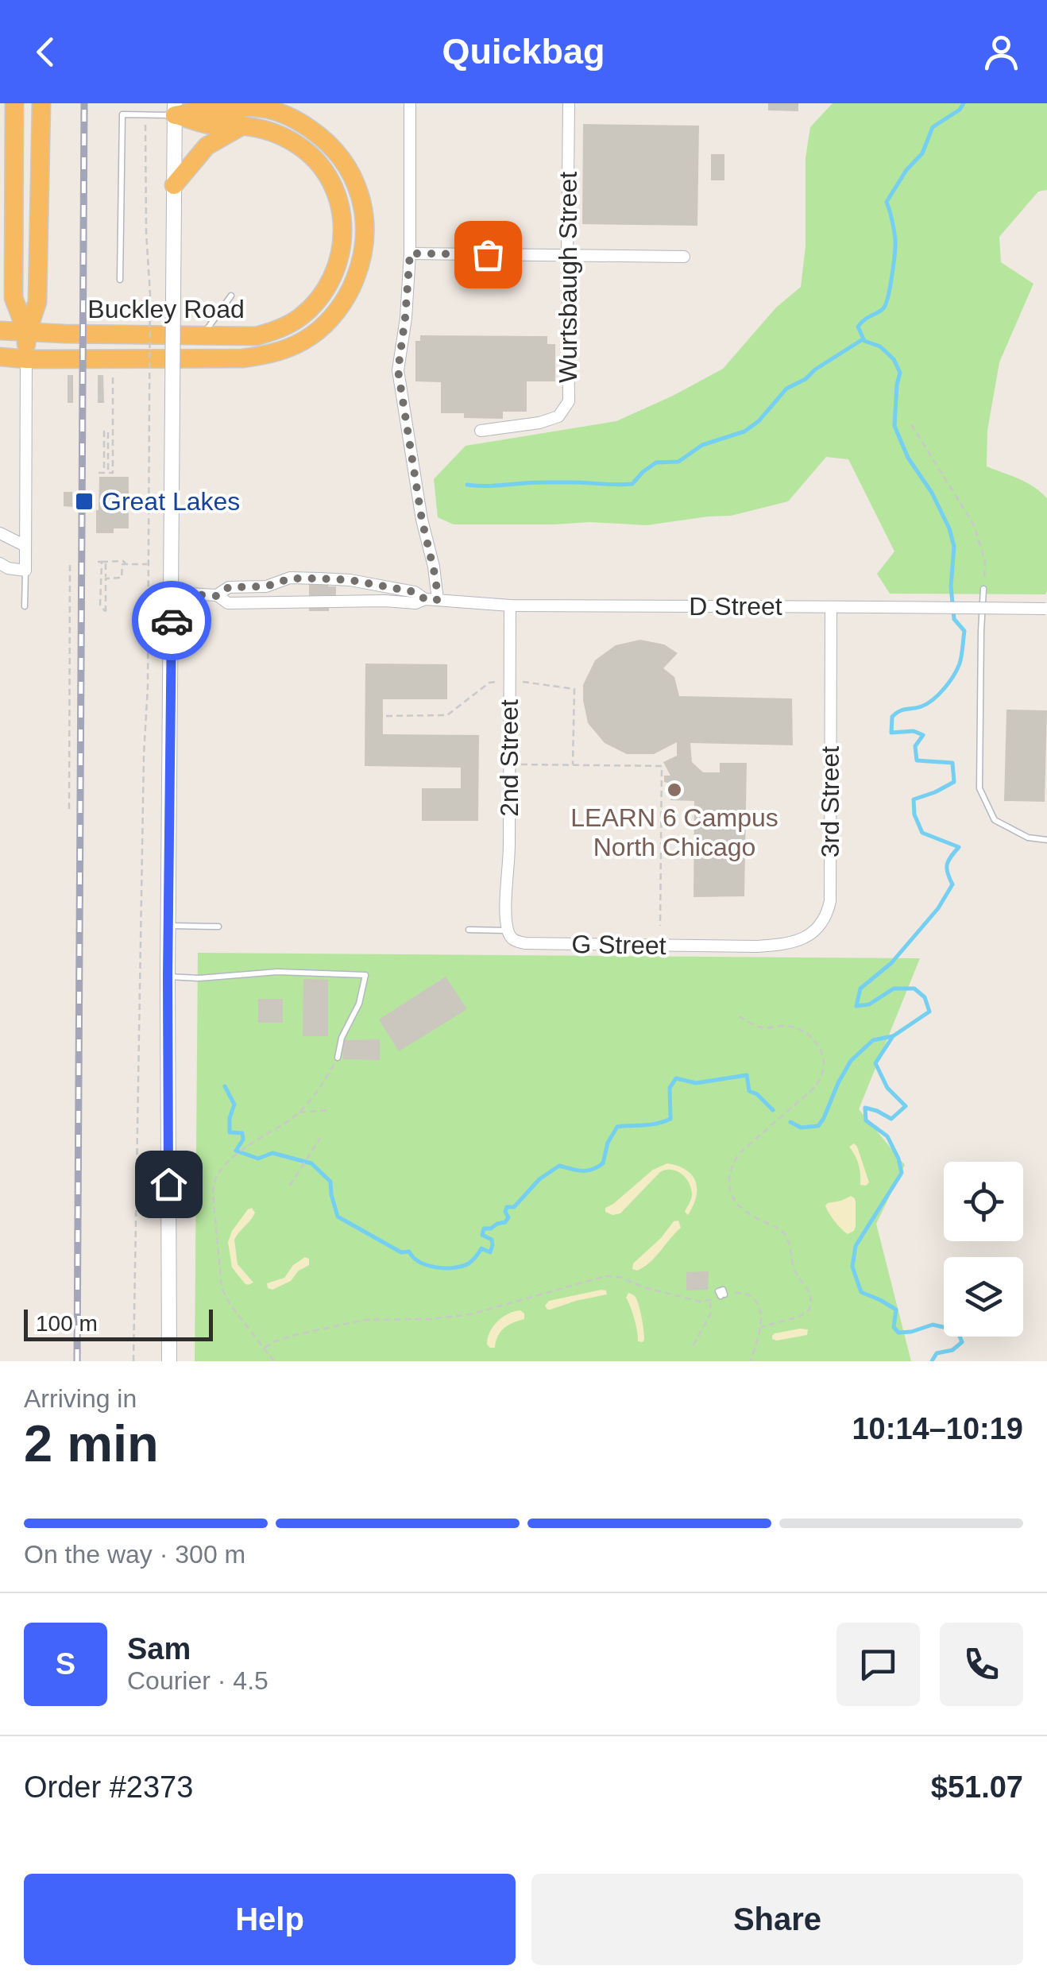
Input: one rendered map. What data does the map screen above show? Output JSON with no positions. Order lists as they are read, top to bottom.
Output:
{
  "streets": {
    "highway": ["Buckley Road"],
    "street": [
      "Wurtsbaugh Street",
      "D Street",
      "2nd Street",
      "3rd Street",
      "G Street"
    ]
  },
  "crossings": [
    ["D Street", "2nd Street"],
    ["D Street", "3rd Street"],
    ["2nd Street", "G Street"],
    ["3rd Street", "G Street"]
  ],
  "places": {
    "transit": ["Great Lakes"],
    "other": ["LEARN 6 Campus North Chicago"]
  },
  "scale_bar": "100 m",
  "page": {
    "header": "Quickbag",
    "scale": "100 m",
    "heading": ["2 min", "Arriving in", "10:14–10:19"],
    "panel": [
      "Sam",
      "Courier · 4.5",
      "Order #2373",
      "$51.07"
    ],
    "bar": "On the way · 300 m",
    "round": "S",
    "buttons": ["Help", "Share"]
  }
}
